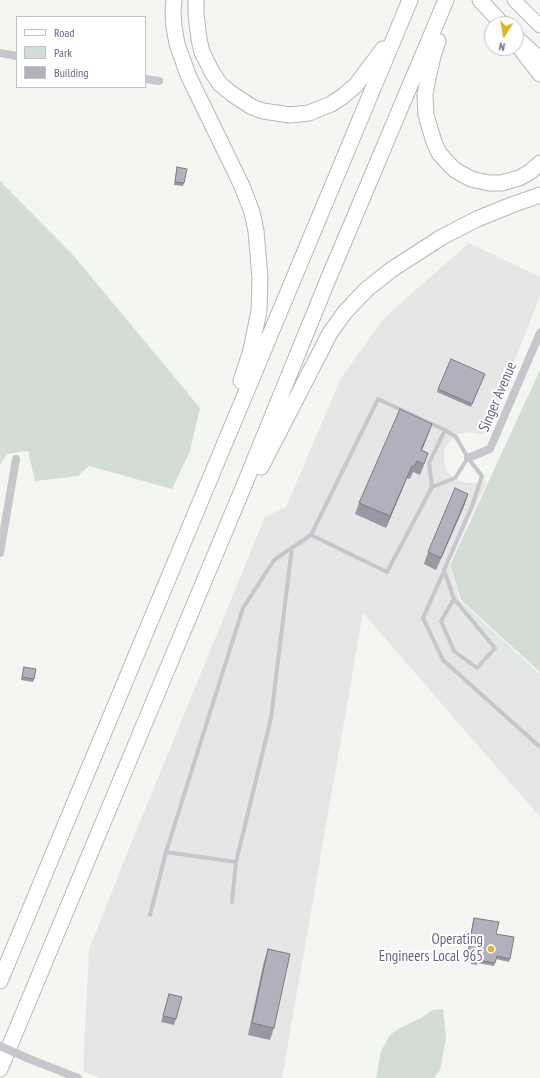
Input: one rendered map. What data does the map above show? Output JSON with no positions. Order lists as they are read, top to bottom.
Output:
{
  "streets": {
    "street": ["Singer Avenue"]
  },
  "places": ["Operating Engineers Local 965"],
  "legend": ["Road", "Park", "Building"],
  "north": "bottom"
}
